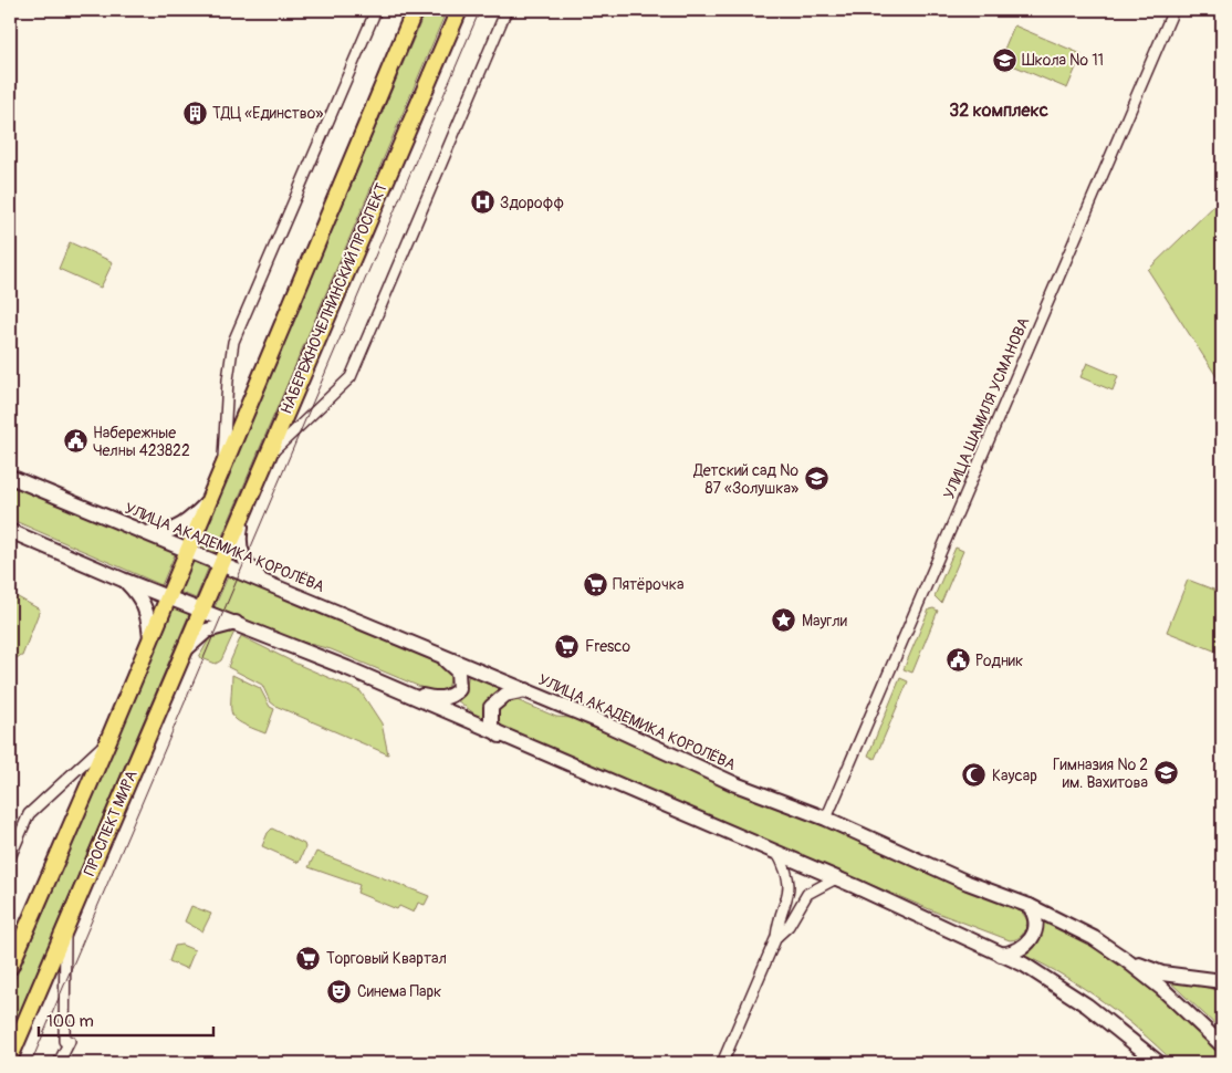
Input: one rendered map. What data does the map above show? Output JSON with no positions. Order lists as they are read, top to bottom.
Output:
{
  "streets": {
    "main road": ["НАБЕРЕЖНОЧЕЛНИНСКИЙ ПРОСПЕКТ", "ПРОСПЕКТ МИРА"],
    "street": ["УЛИЦА ШАМИЛЯ УСМАНОВА", "УЛИЦА АКАДЕМИКА КОРОЛЁВА"]
  },
  "crossings": [
    ["НАБЕРЕЖНОЧЕЛНИНСКИЙ ПРОСПЕКТ", "УЛИЦА АКАДЕМИКА КОРОЛЁВА"],
    ["НАБЕРЕЖНОЧЕЛНИНСКИЙ ПРОСПЕКТ", "ПРОСПЕКТ МИРА"],
    ["УЛИЦА ШАМИЛЯ УСМАНОВА", "УЛИЦА АКАДЕМИКА КОРОЛЁВА"]
  ],
  "districts": ["32 комплекс"],
  "places": {
    "school or university": ["Школа № 11", "Детский сад № 87 «Золушка»", "Гимназия № 2 им. Вахитова"],
    "building": ["ТДЦ «Единство»"],
    "hospital": ["Здорофф"],
    "public building": ["Набережные Челны 423822", "Родник"],
    "supermarket": ["Пятёрочка", "Fresco", "Торговый Квартал"],
    "place": ["Маугли"],
    "mosque": ["Каусар"],
    "theatre": ["Синема Парк"]
  },
  "scale_bar": "100 m"
}
